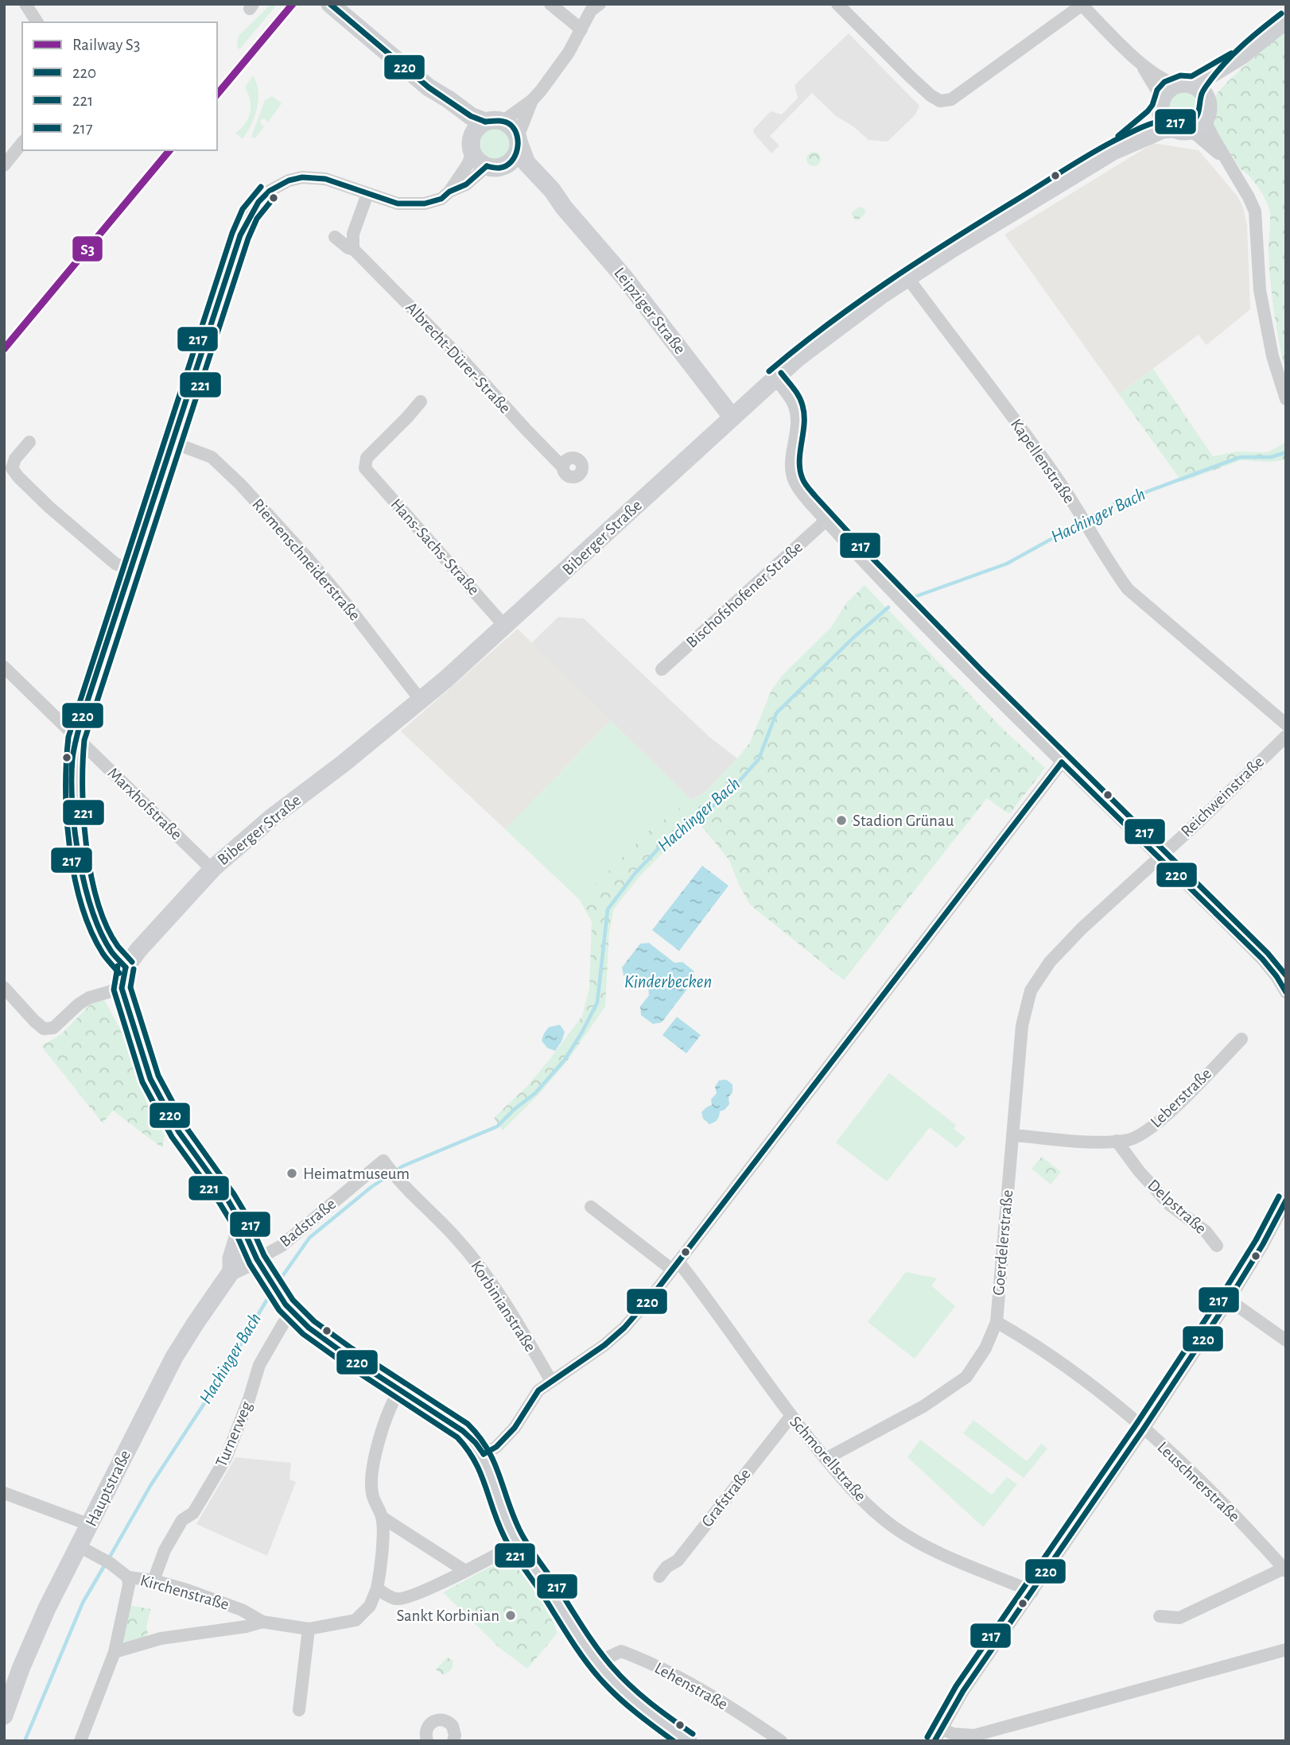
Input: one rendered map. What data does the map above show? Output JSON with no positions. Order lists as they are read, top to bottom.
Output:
{
  "streets": {
    "main road": ["Leipziger Straße", "Biberger Straße", "Hauptstraße"],
    "street": [
      "Albrecht-Dürer-Straße",
      "Kapellenstraße",
      "Hans-Sachs-Straße",
      "Riemenschneiderstraße",
      "Bischofshofener Straße",
      "Reichweinstraße",
      "Marxhofstraße",
      "Leberstraße",
      "Delpstraße",
      "Badstraße",
      "Goerdelerstraße",
      "Korbinianstraße",
      "Turnerweg",
      "Schmorellstraße",
      "Leuschnerstraße",
      "Grafstraße",
      "Kirchenstraße",
      "Lehenstraße"
    ]
  },
  "crossings": [
    ["Leipziger Straße", "Biberger Straße"],
    ["Kapellenstraße", "Biberger Straße"],
    ["Biberger Straße", "Hans-Sachs-Straße"],
    ["Biberger Straße", "Riemenschneiderstraße"],
    ["Biberger Straße", "Marxhofstraße"],
    ["Reichweinstraße", "Goerdelerstraße"],
    ["Leberstraße", "Delpstraße"],
    ["Leberstraße", "Goerdelerstraße"],
    ["Badstraße", "Korbinianstraße"],
    ["Badstraße", "Hauptstraße"],
    ["Goerdelerstraße", "Schmorellstraße"],
    ["Goerdelerstraße", "Leuschnerstraße"],
    ["Turnerweg", "Kirchenstraße"],
    ["Schmorellstraße", "Grafstraße"],
    ["Hauptstraße", "Kirchenstraße"]
  ],
  "water": ["Hachinger Bach", "Kinderbecken"],
  "places": ["Stadion Grünau", "Heimatmuseum", "Sankt Korbinian"],
  "lines": [
    "rail line S3",
    "transit line 220",
    "transit line 217",
    "transit line 221"
  ],
  "legend": [
    "Railway S3",
    "220",
    "221",
    "217"
  ]
}
